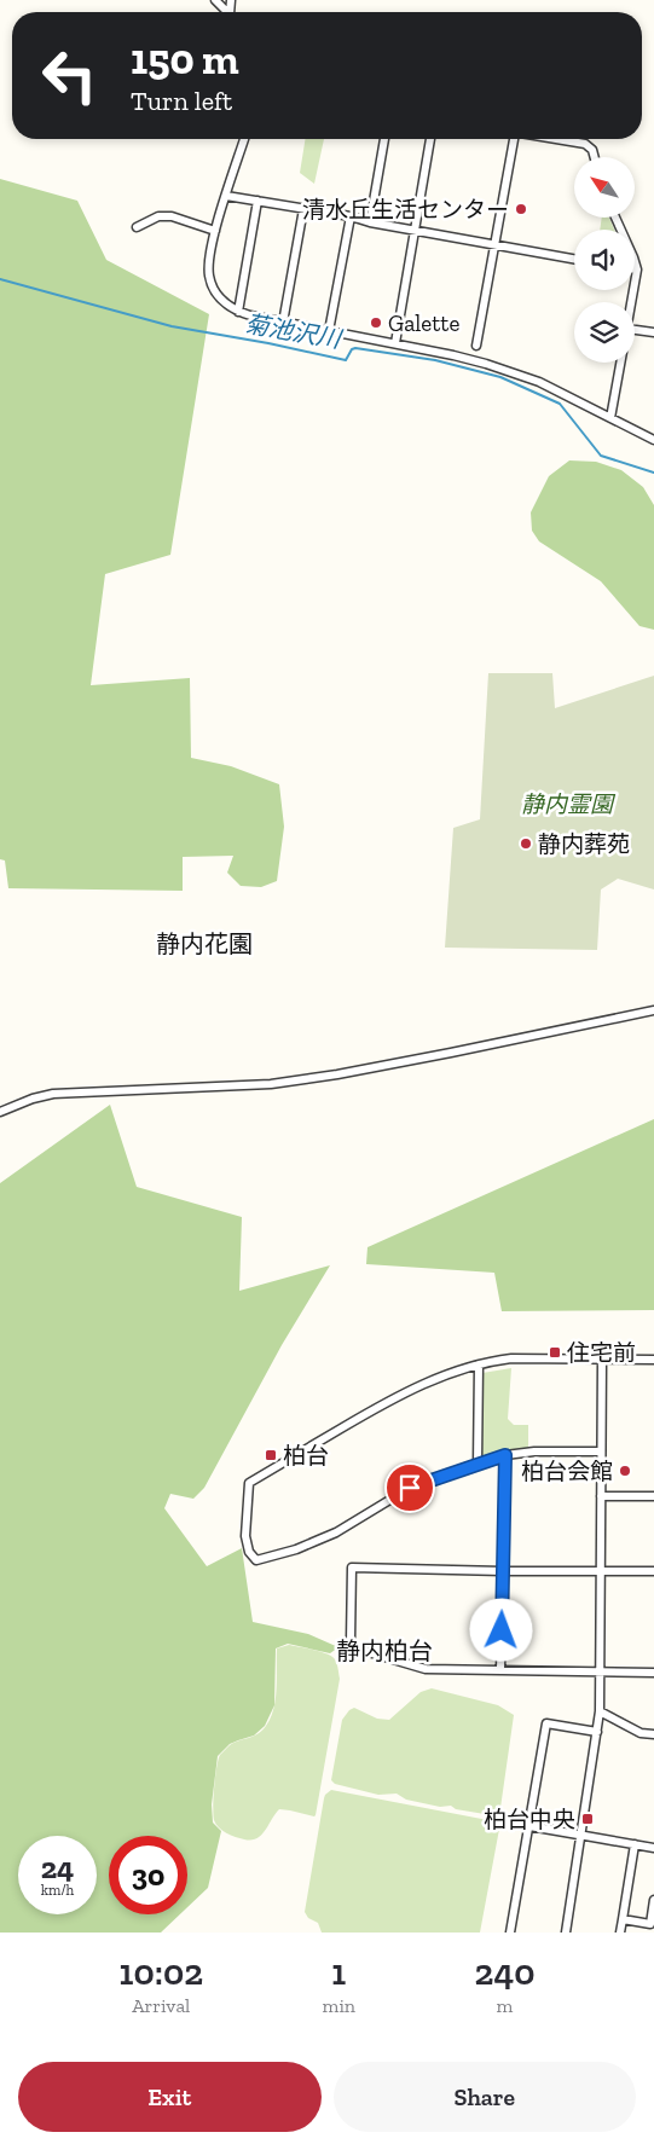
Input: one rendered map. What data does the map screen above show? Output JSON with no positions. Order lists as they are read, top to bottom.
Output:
{
  "districts": ["静内花園", "静内柏台"],
  "water": ["菊池沢川"],
  "parks": ["静内霊園"],
  "places": {
    "other": [
      "清水丘生活センター",
      "Galette",
      "静内葬苑",
      "柏台会館"
    ],
    "transit": ["住宅前", "柏台", "柏台中央"]
  },
  "north": "top left",
  "page": {
    "turn": ["150 m", "Turn left"],
    "speed": "24 km/h",
    "limit": "30",
    "eta": [
      "10:02",
      "Arrival",
      "1",
      "min",
      "240",
      "m"
    ],
    "buttons": ["Exit", "Share"]
  }
}
